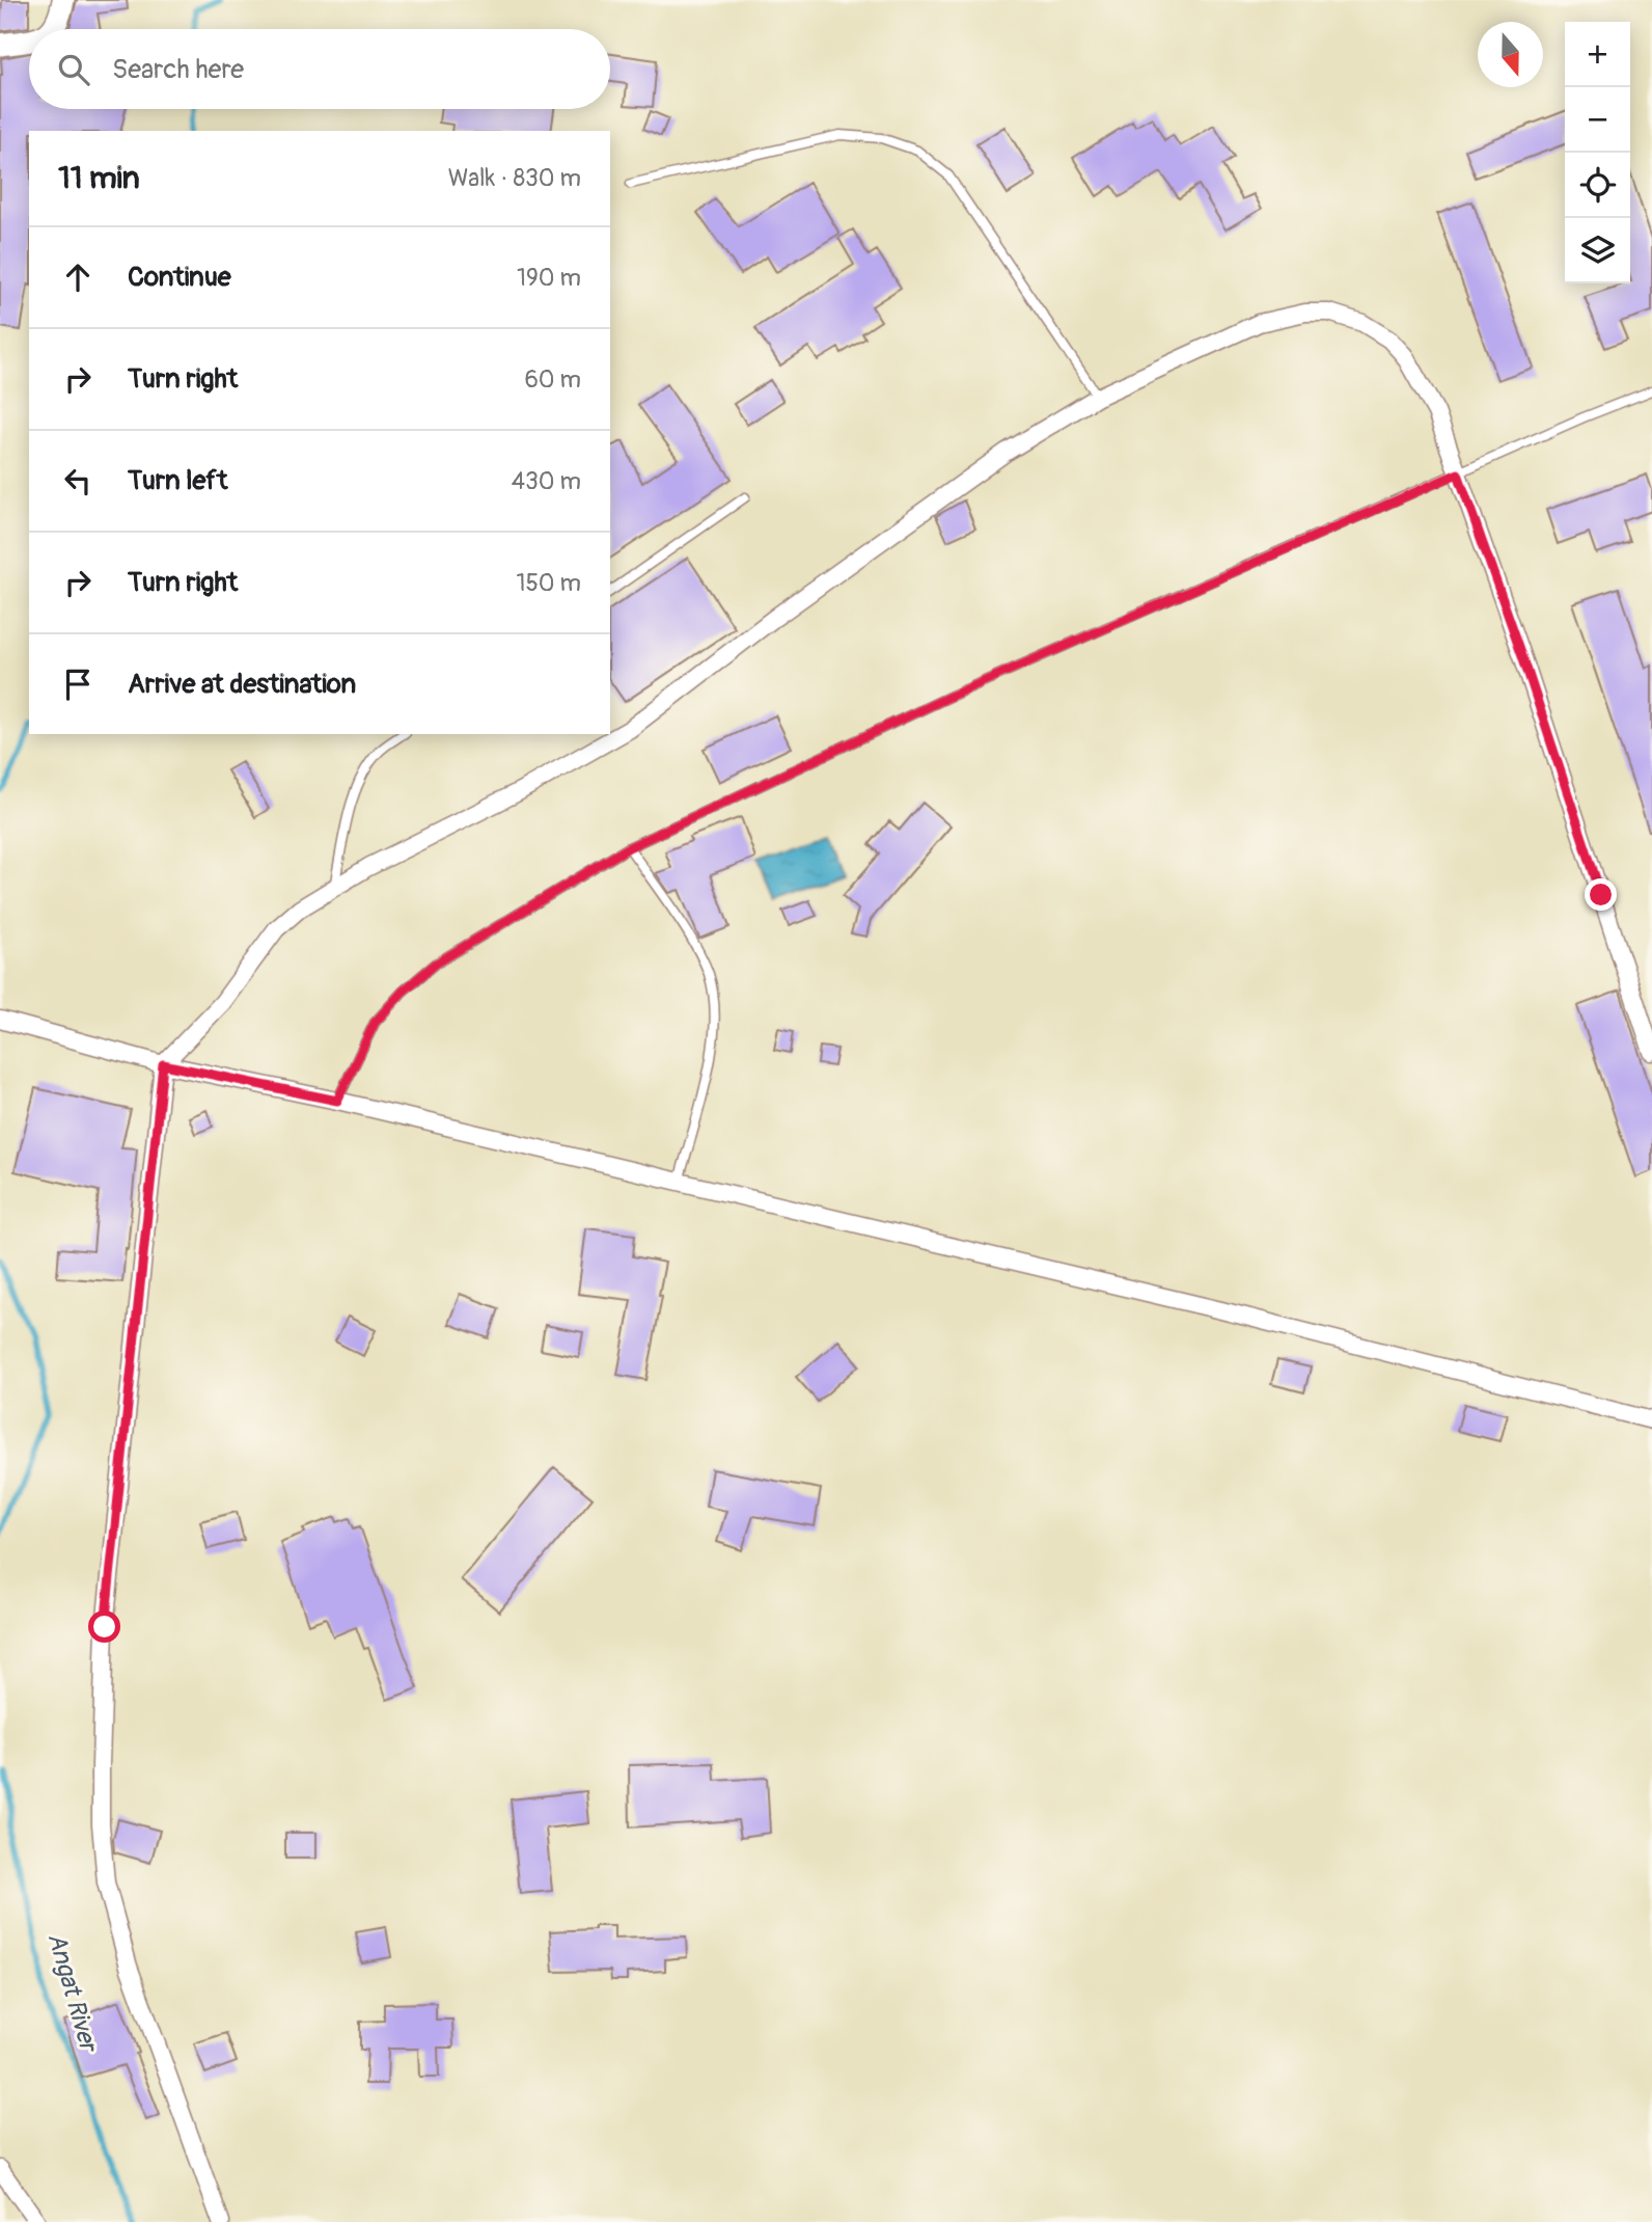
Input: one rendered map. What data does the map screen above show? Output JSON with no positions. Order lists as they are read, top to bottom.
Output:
{
  "water": ["Angat River"],
  "north": "bottom",
  "page": {
    "map_buttons": ["+", "−"],
    "search": "Search here",
    "heading": ["11 min", "Walk · 830 m"],
    "list": [
      ["Continue", "190 m"],
      ["Turn right", "60 m"],
      ["Turn left", "430 m"],
      ["Turn right", "150 m"],
      "Arrive at destination"
    ]
  }
}
